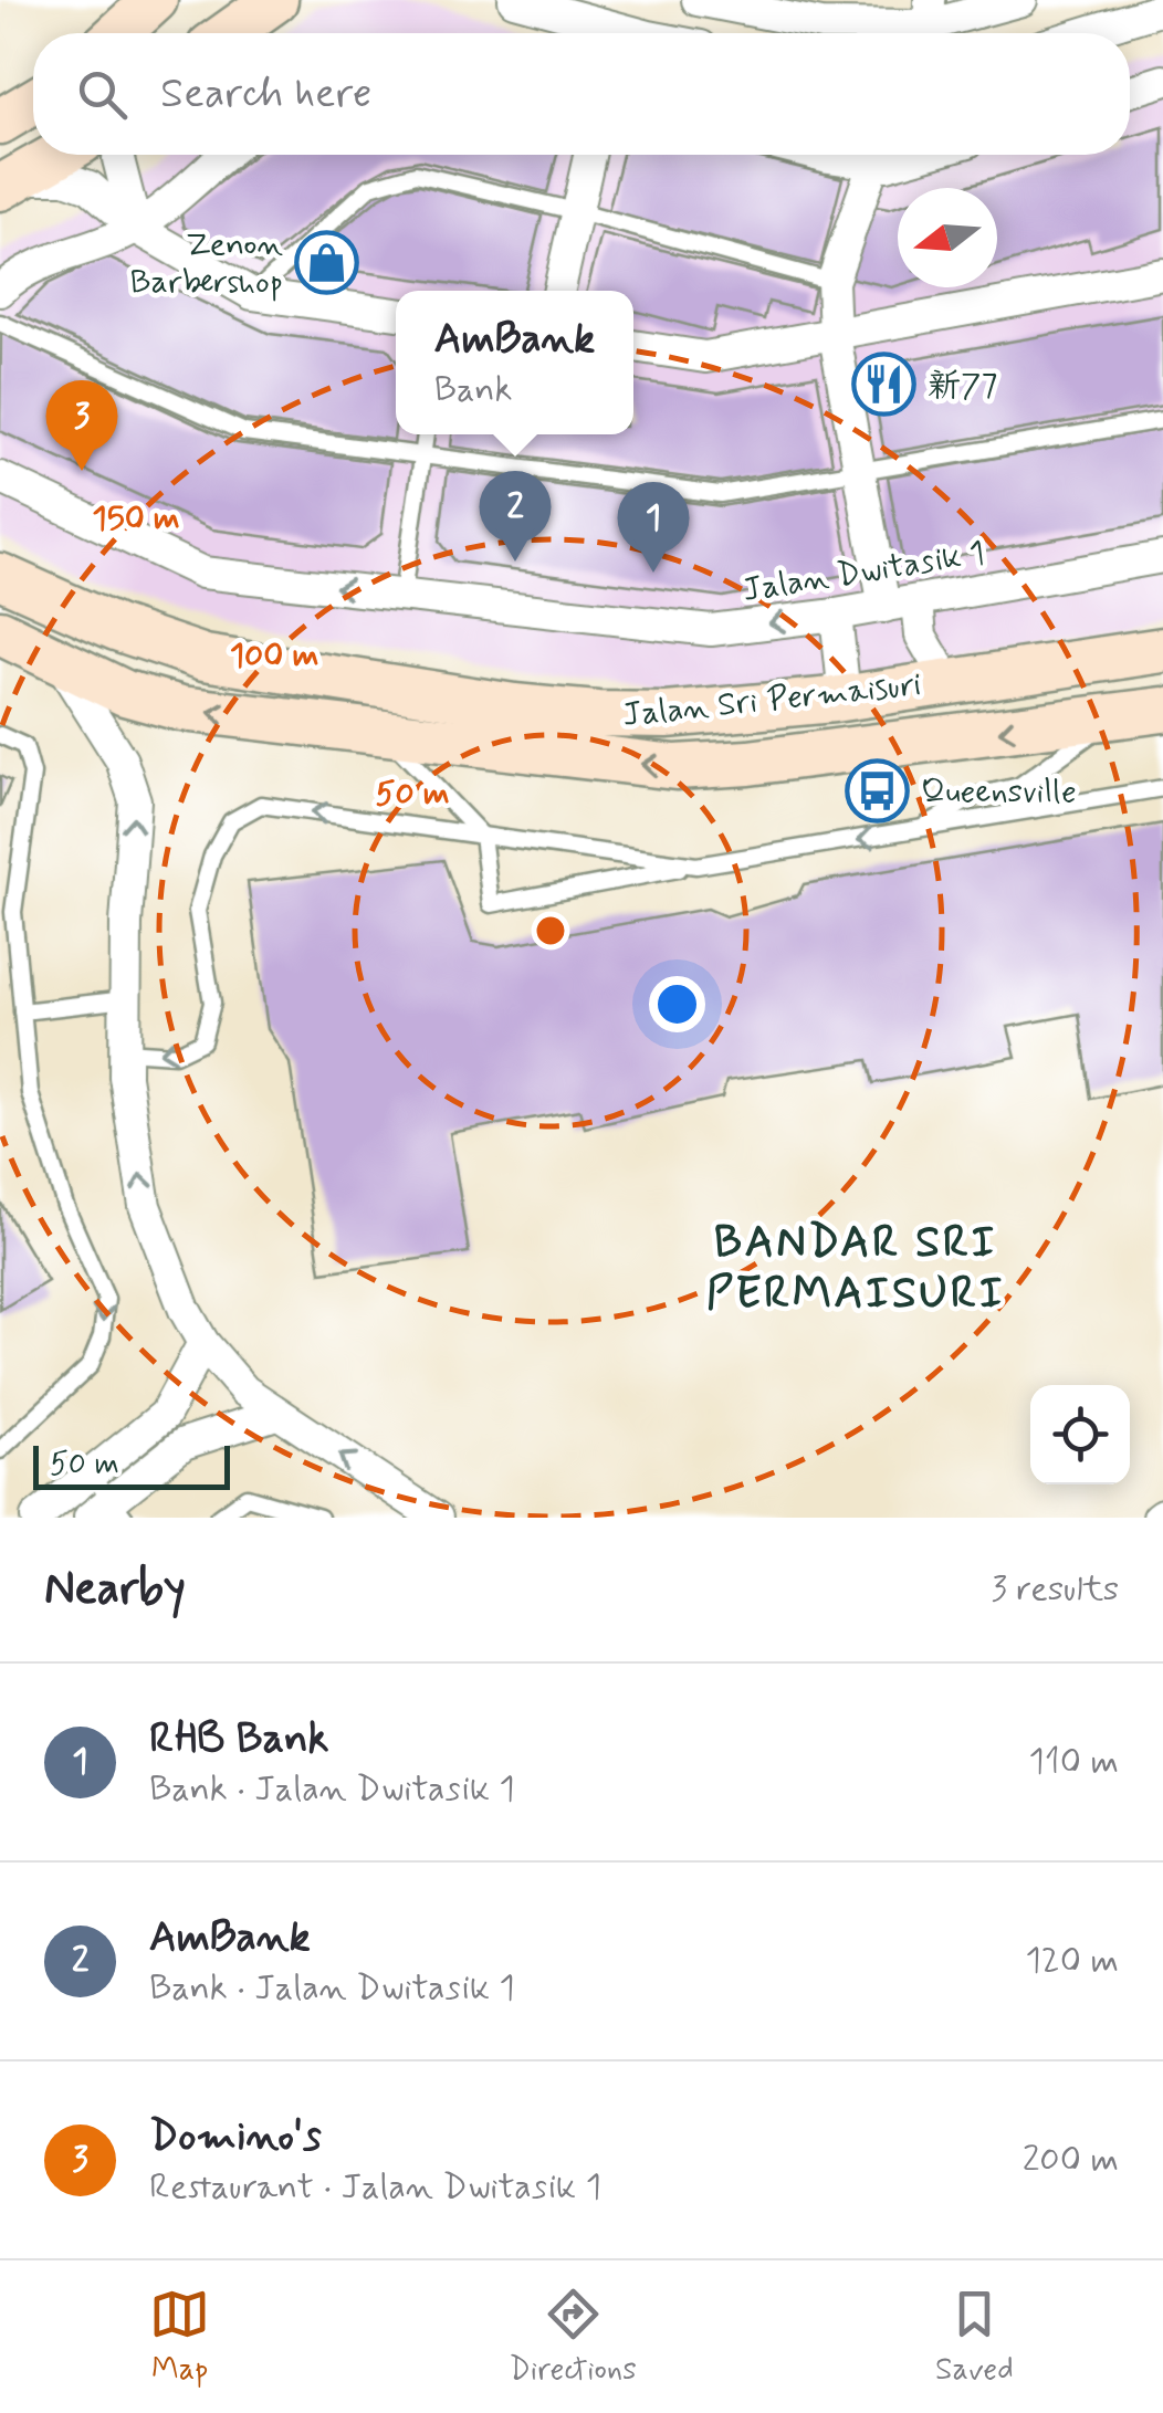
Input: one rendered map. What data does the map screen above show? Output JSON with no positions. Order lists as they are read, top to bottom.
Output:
{
  "streets": {
    "main road": ["Jalan Sri Permaisuri"],
    "street": ["Jalan Dwitasik 1"]
  },
  "one_way": ["Jalan Dwitasik 1"],
  "districts": ["BANDAR SRI PERMAISURI"],
  "places": {
    "shop": ["Zenon Barbershop"],
    "restaurant": ["新77"],
    "bus stop": ["Queensville"]
  },
  "scale_bar": "50 m",
  "north": "left",
  "page": {
    "search": "Search here",
    "popup": ["AmBank", "Bank"],
    "pins": ["3", "2", "1"],
    "scale": "50 m",
    "heading": ["Nearby", "3 results"],
    "list": [
      {
        "mark": "1",
        "name": "RHB Bank",
        "note": "Bank · Jalan Dwitasik 1",
        "value": "110 m"
      },
      {
        "mark": "2",
        "name": "AmBank",
        "note": "Bank · Jalan Dwitasik 1",
        "value": "120 m"
      },
      {
        "mark": "3",
        "name": "Domino's",
        "note": "Restaurant · Jalan Dwitasik 1",
        "value": "200 m"
      }
    ],
    "nav": ["Map", "Directions", "Saved"]
  },
  "rings": ["150 m", "100 m", "50 m"]
}
